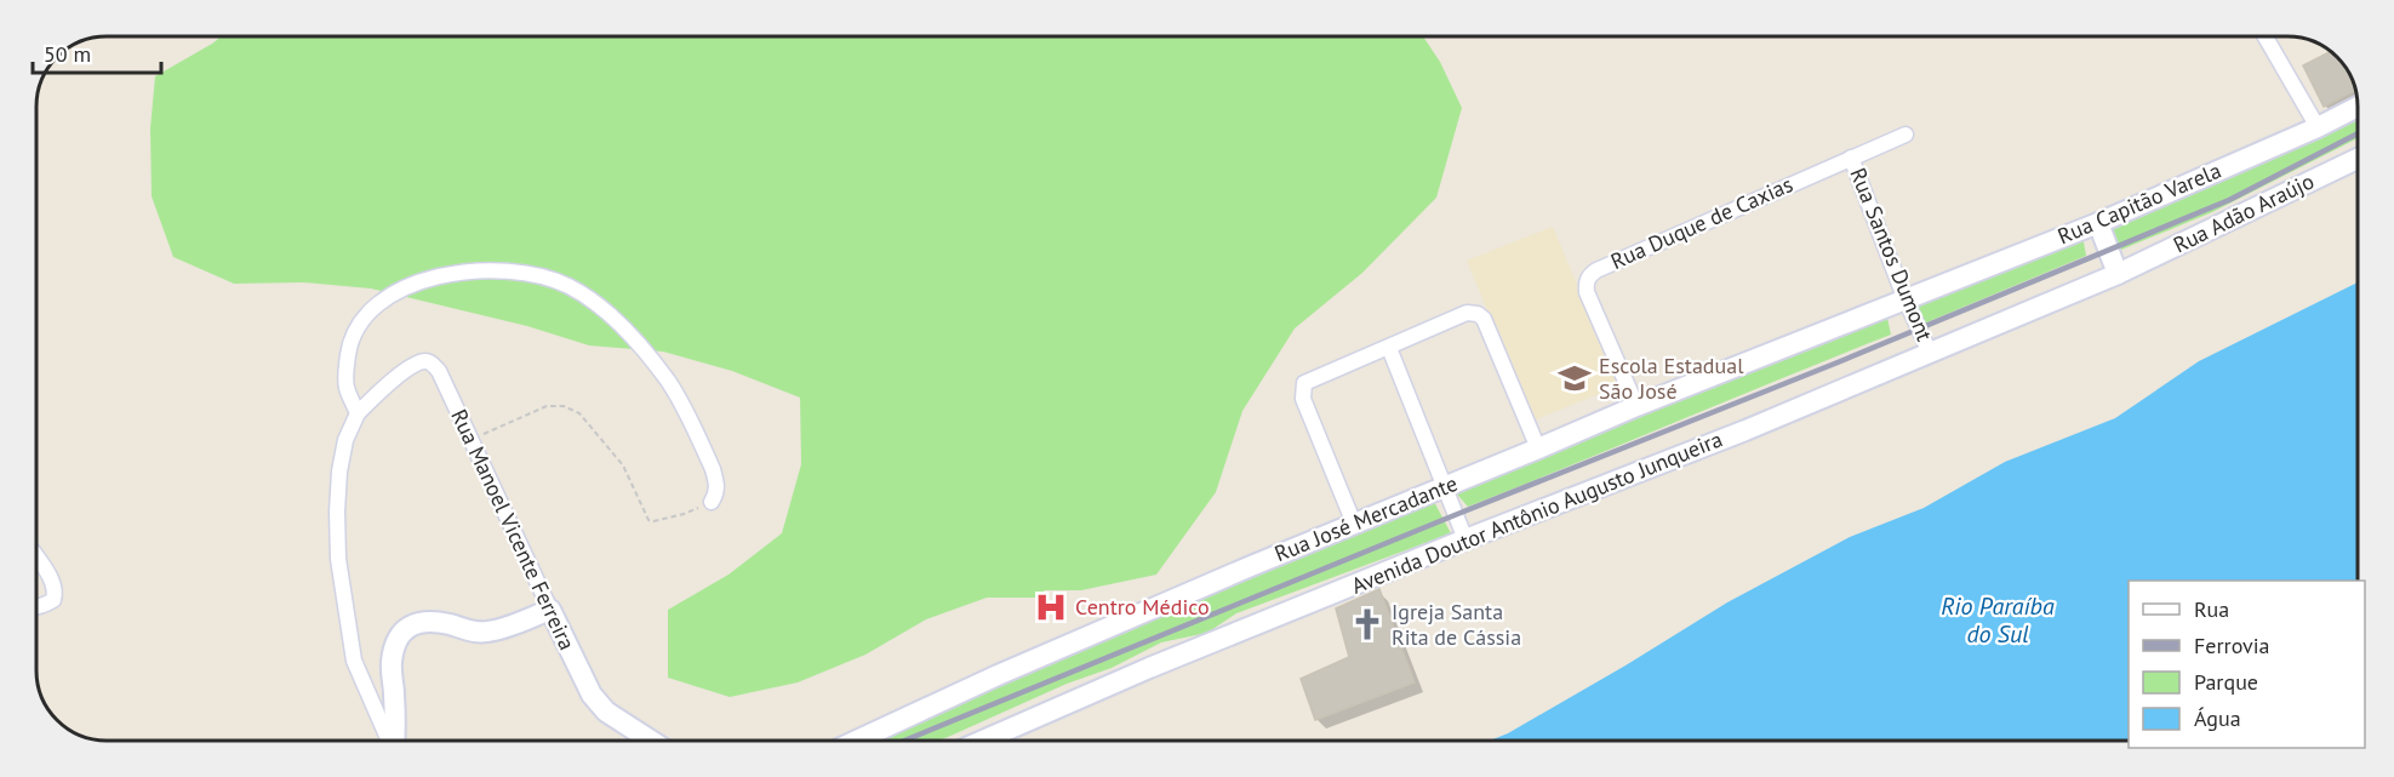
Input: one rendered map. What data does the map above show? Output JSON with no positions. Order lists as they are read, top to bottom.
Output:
{
  "streets": {
    "street": [
      "Rua Capitão Varela",
      "Rua Adão Araújo",
      "Rua Duque de Caxias",
      "Rua Santos Dumont",
      "Avenida Doutor Antônio Augusto Junqueira",
      "Rua José Mercadante",
      "Rua Manoel Vicente Ferreira"
    ]
  },
  "crossings": [
    ["Rua Capitão Varela", "Rua Santos Dumont"],
    ["Rua Capitão Varela", "Rua José Mercadante"],
    ["Rua Adão Araújo", "Avenida Doutor Antônio Augusto Junqueira"],
    ["Rua Duque de Caxias", "Rua Santos Dumont"],
    ["Rua Duque de Caxias", "Rua José Mercadante"],
    ["Rua Santos Dumont", "Avenida Doutor Antônio Augusto Junqueira"],
    ["Rua Santos Dumont", "Rua José Mercadante"]
  ],
  "water": ["Rio Paraíba do Sul"],
  "places": {
    "school or university": ["Escola Estadual São José"],
    "hospital": ["Centro Médico"],
    "church": ["Igreja Santa Rita de Cássia"]
  },
  "legend": [
    "Rua",
    "Ferrovia",
    "Parque",
    "Água"
  ],
  "scale_bar": "50 m"
}
